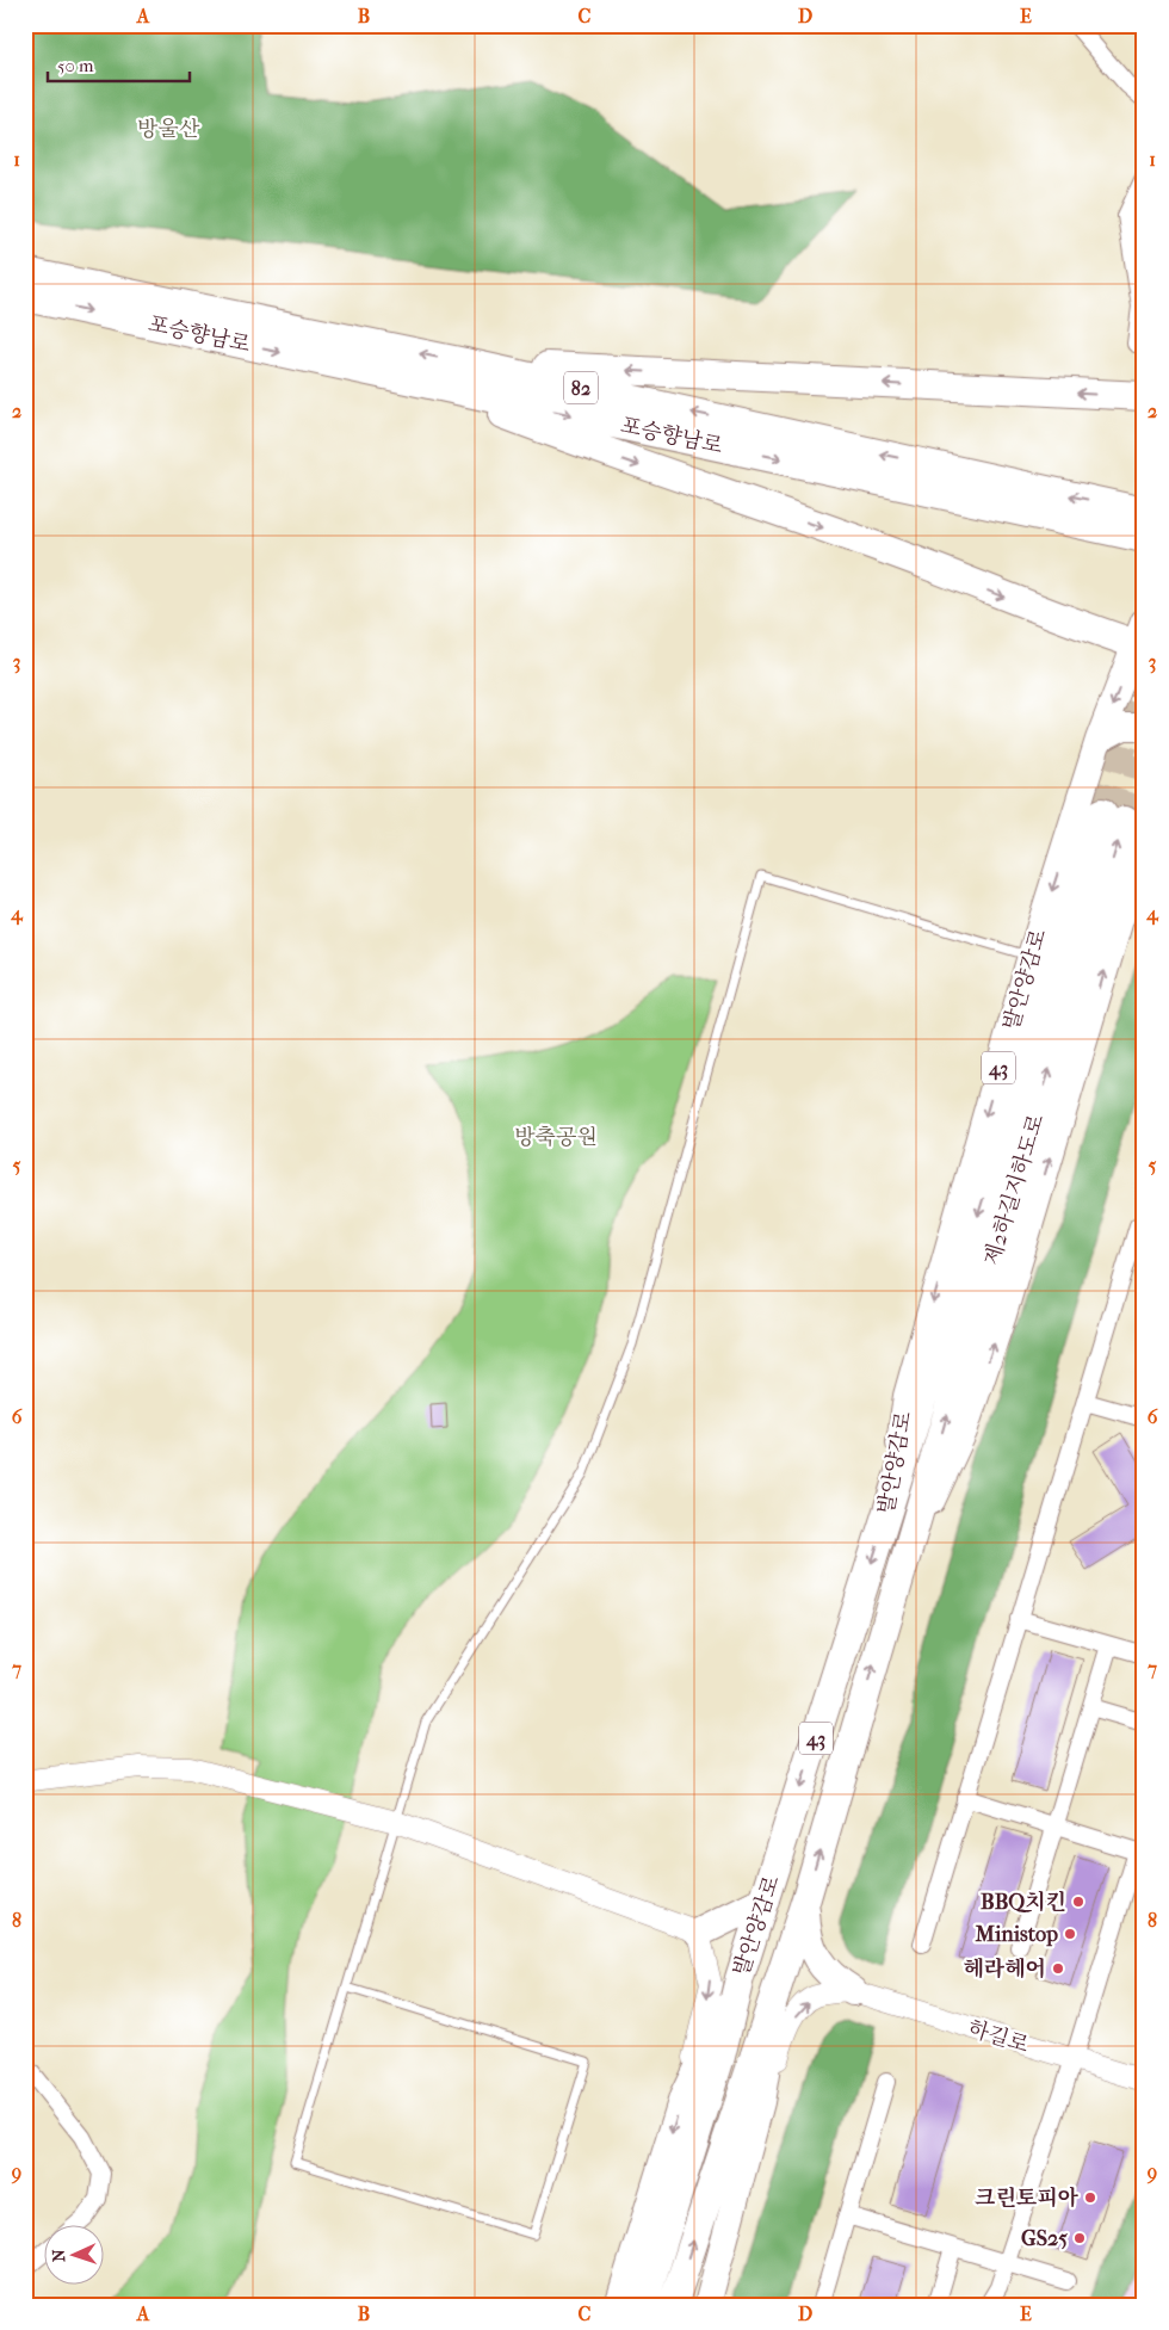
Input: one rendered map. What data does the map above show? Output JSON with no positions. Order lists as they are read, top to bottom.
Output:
{
  "streets": {
    "highway": [
      "포승향남로",
      "82",
      "발안양감로",
      "43",
      "제2하길지하도로"
    ],
    "street": ["하길로"]
  },
  "crossings": [
    ["발안양감로", "43"],
    ["발안양감로", "제2하길지하도로"]
  ],
  "parks": ["방울산", "방축공원"],
  "places": [
    "BBQ치킨",
    "Ministop",
    "헤라헤어",
    "크린토피아",
    "GS25"
  ],
  "scale_bar": "50 m",
  "north": "left",
  "grid": {
    "columns": [
      "A",
      "B",
      "C",
      "D",
      "E"
    ],
    "rows": [
      "1",
      "2",
      "3",
      "4",
      "5",
      "6",
      "7",
      "8",
      "9"
    ]
  }
}
